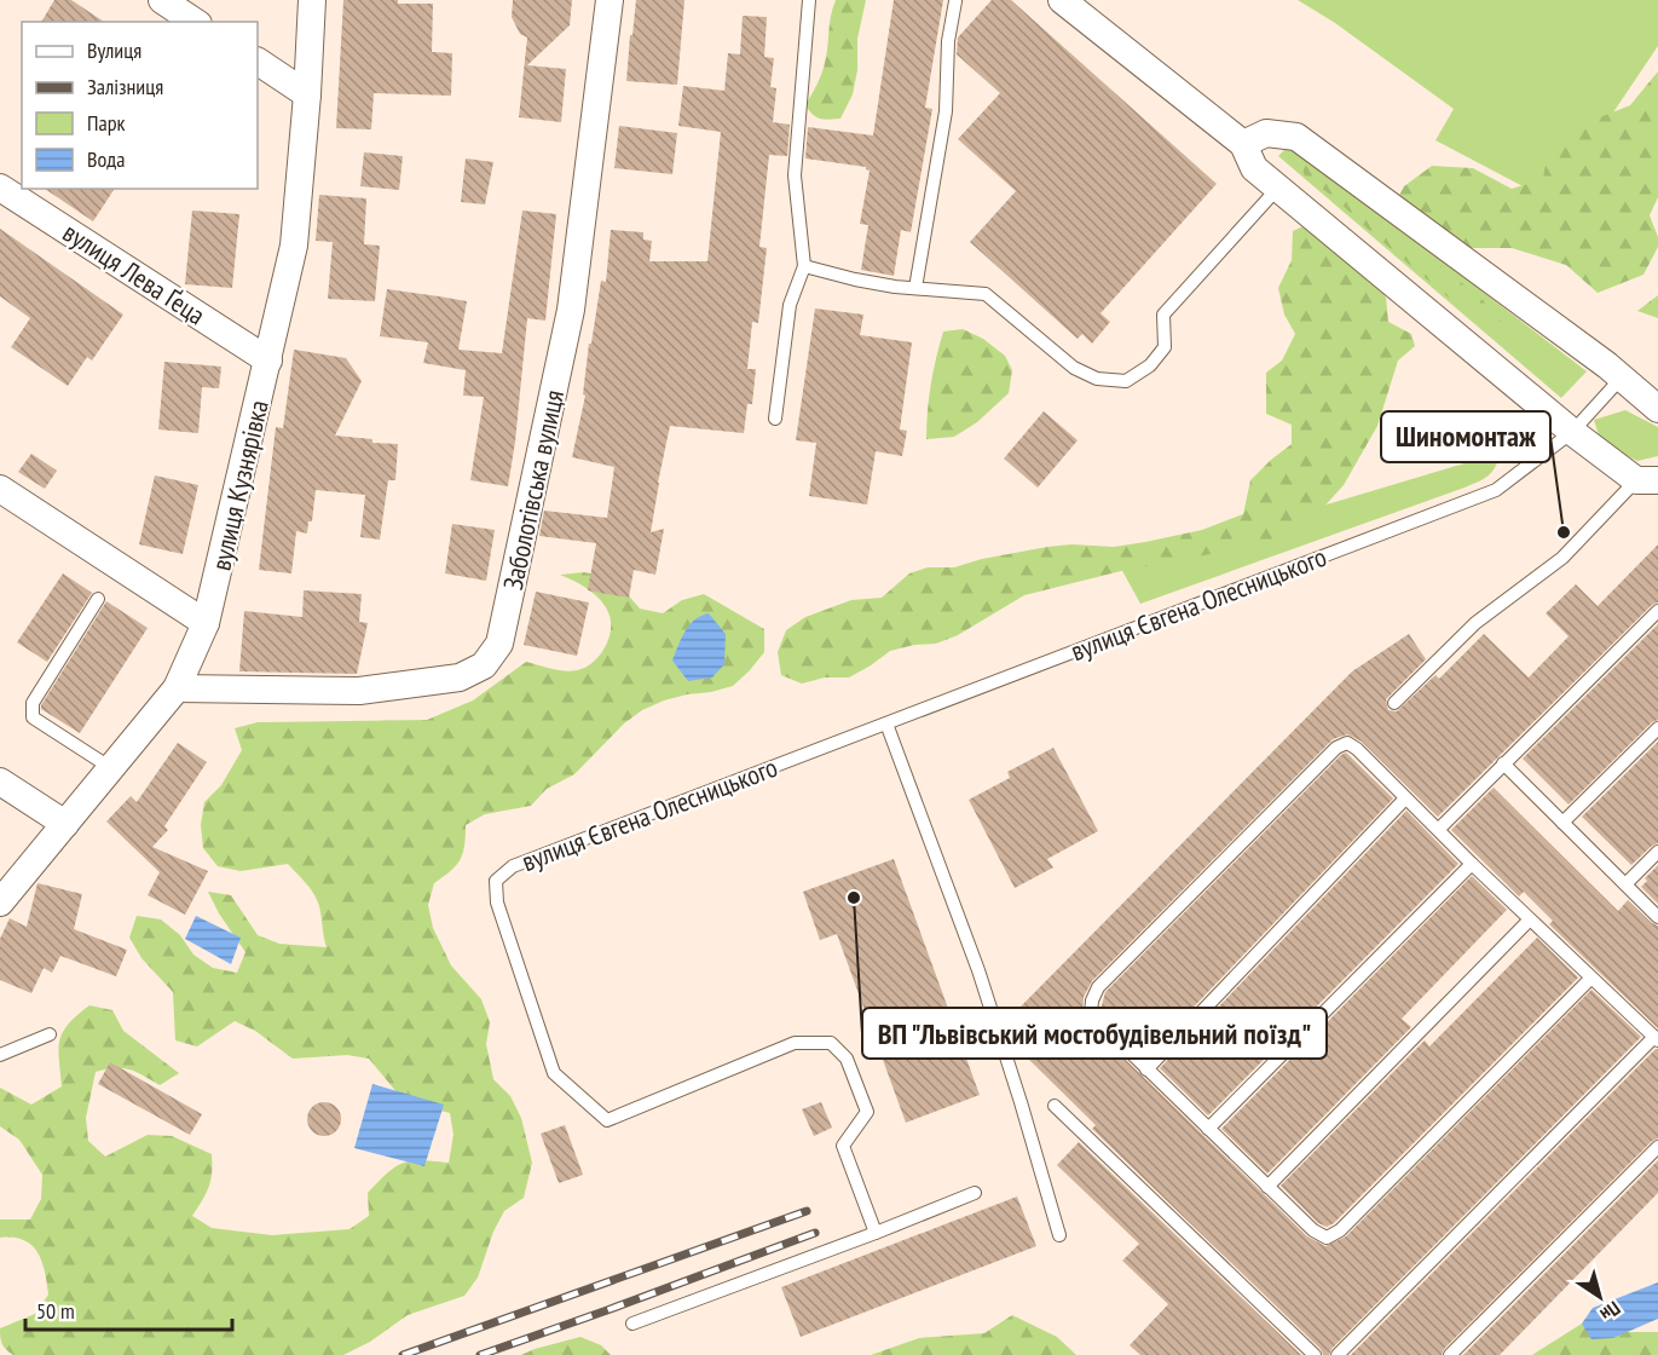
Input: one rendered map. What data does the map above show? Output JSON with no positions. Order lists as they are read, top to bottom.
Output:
{
  "streets": {
    "street": ["вулиця Лева Ґеца", "вулиця Кузнярівка", "Заболотівська вулиця"],
    "lane": ["вулиця Євгена Олесницького"]
  },
  "crossings": [
    ["вулиця Лева Ґеца", "вулиця Кузнярівка"],
    ["вулиця Кузнярівка", "Заболотівська вулиця"]
  ],
  "places": ["Шиномонтаж", "ВП \"Львівський мостобудівельний поїзд\""],
  "legend": [
    "Вулиця",
    "Залізниця",
    "Парк",
    "Вода"
  ],
  "scale_bar": "50 m",
  "north": "bottom right"
}
